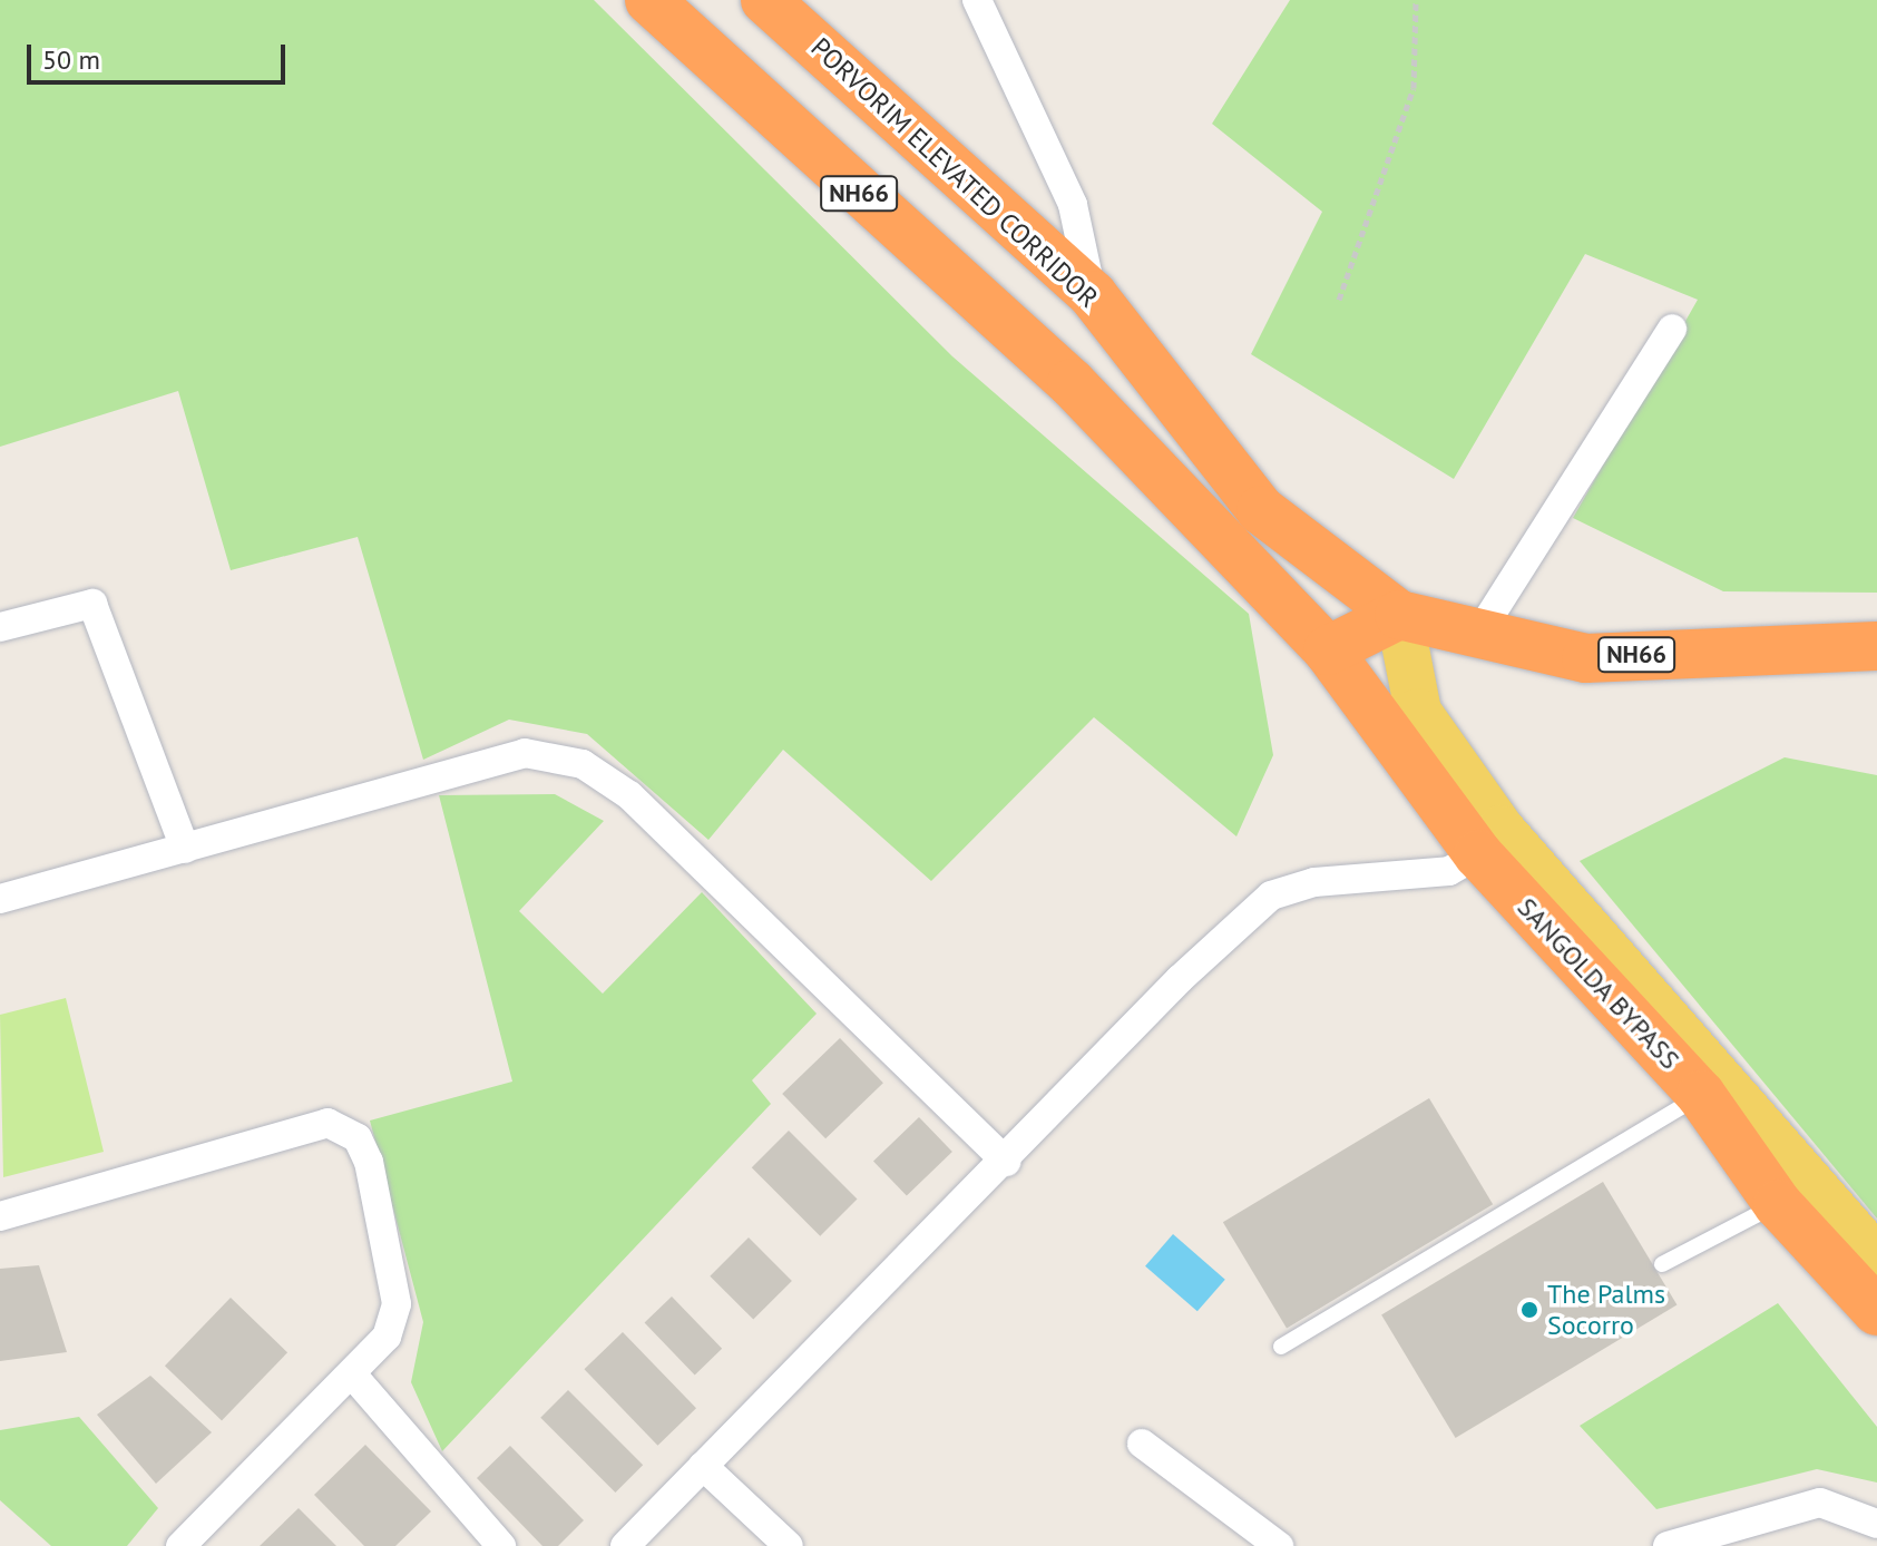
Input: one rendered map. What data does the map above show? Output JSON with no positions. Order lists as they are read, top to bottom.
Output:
{
  "streets": {
    "highway": ["PORVORIM ELEVATED CORRIDOR", "NH66", "SANGOLDA BYPASS"]
  },
  "crossings": [
    ["PORVORIM ELEVATED CORRIDOR", "NH66"],
    ["PORVORIM ELEVATED CORRIDOR", "SANGOLDA BYPASS"],
    ["NH66", "SANGOLDA BYPASS"]
  ],
  "places": ["The Palms Socorro"],
  "scale_bar": "50 m"
}
